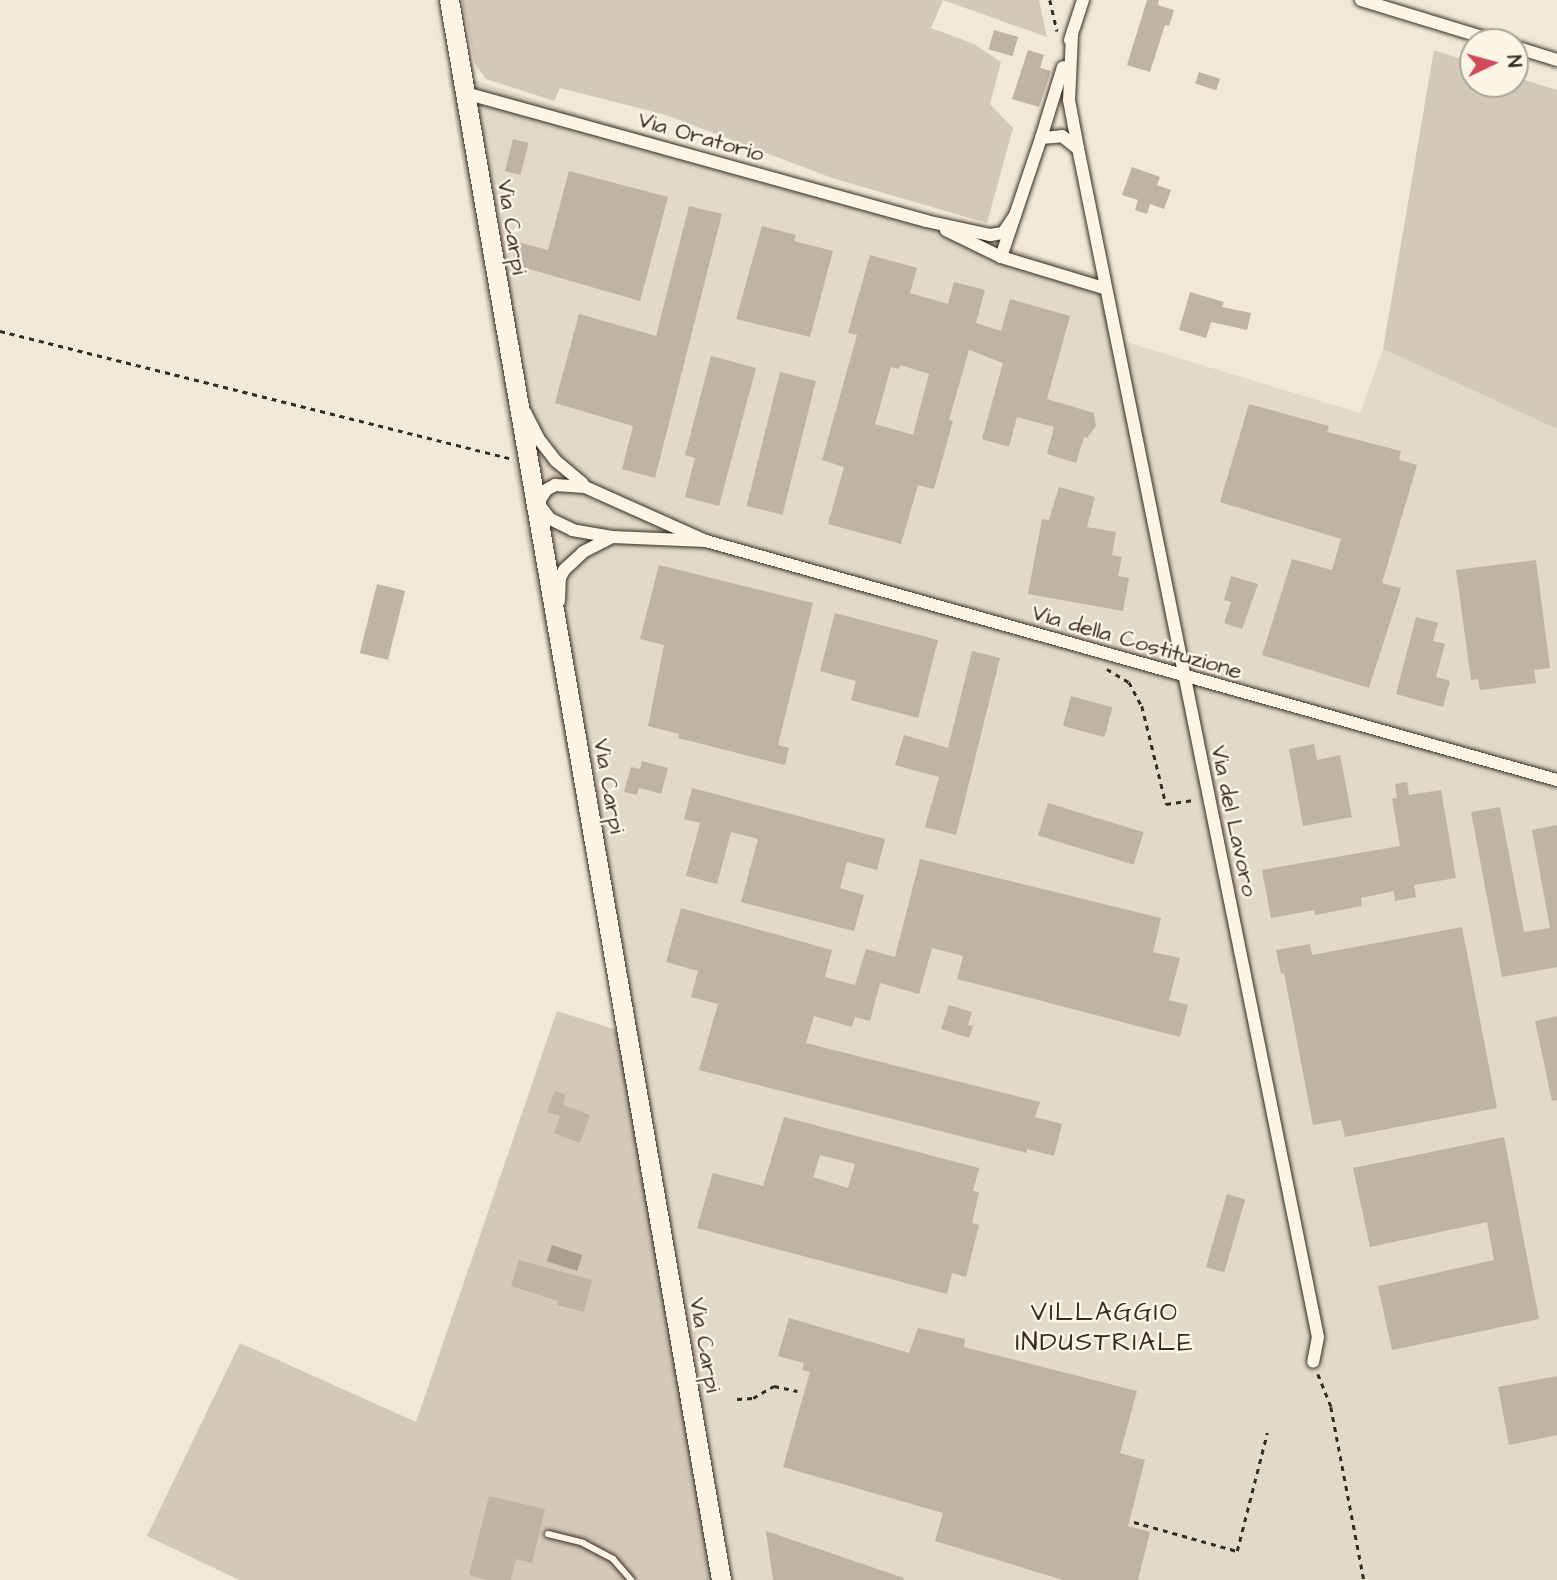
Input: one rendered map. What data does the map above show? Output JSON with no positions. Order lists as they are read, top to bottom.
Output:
{
  "streets": {
    "main road": ["Via Carpi"],
    "street": ["Via Oratorio", "Via della Costituzione", "Via del Lavoro"]
  },
  "crossings": [
    ["Via Oratorio", "Via Carpi"],
    ["Via Oratorio", "Via del Lavoro"],
    ["Via Carpi", "Via della Costituzione"],
    ["Via della Costituzione", "Via del Lavoro"]
  ],
  "districts": ["VILLAGGIO INDUSTRIALE"],
  "north": "right"
}
